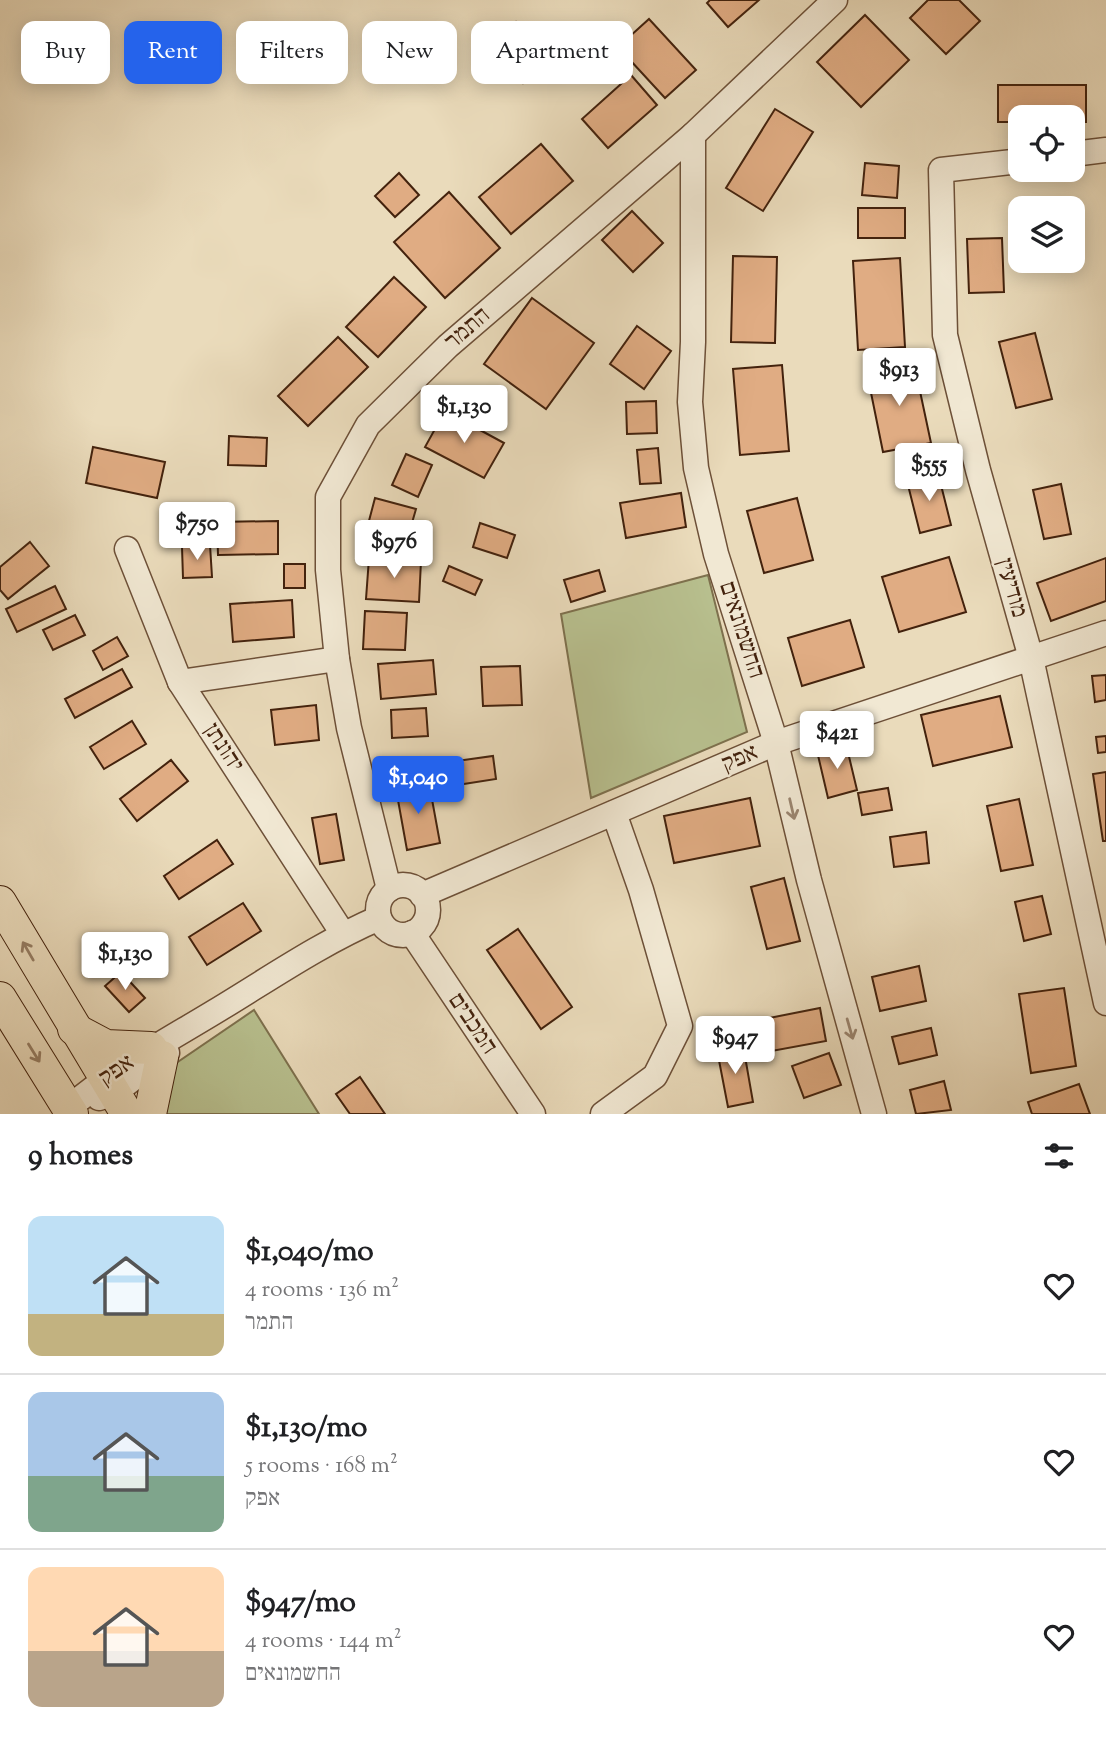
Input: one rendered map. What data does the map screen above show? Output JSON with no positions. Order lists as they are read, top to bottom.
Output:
{
  "streets": {
    "street": [
      "התמר",
      "מודיעין",
      "החשמונאים",
      "יהונתן",
      "אפק",
      "המכבים"
    ]
  },
  "crossings": [
    ["התמר", "החשמונאים"],
    ["התמר", "אפק"],
    ["התמר", "המכבים"],
    ["מודיעין", "אפק"],
    ["החשמונאים", "אפק"],
    ["יהונתן", "אפק"],
    ["אפק", "המכבים"]
  ],
  "one_way": ["החשמונאים"],
  "page": {
    "chip": [
      "Buy",
      "Rent",
      "Filters",
      "New",
      "Apartment"
    ],
    "price": [
      "$913",
      "$1,130",
      "$555",
      "$750",
      "$976",
      "$421",
      "$1,040",
      "$1,130",
      "$947"
    ],
    "heading": "9 homes",
    "list": [
      {
        "name": "$1,040/mo",
        "note": "4 rooms · 136 m² · התמר"
      },
      {
        "name": "$1,130/mo",
        "note": "5 rooms · 168 m² · אפק"
      },
      {
        "name": "$947/mo",
        "note": "4 rooms · 144 m² · החשמונאים"
      }
    ]
  }
}
